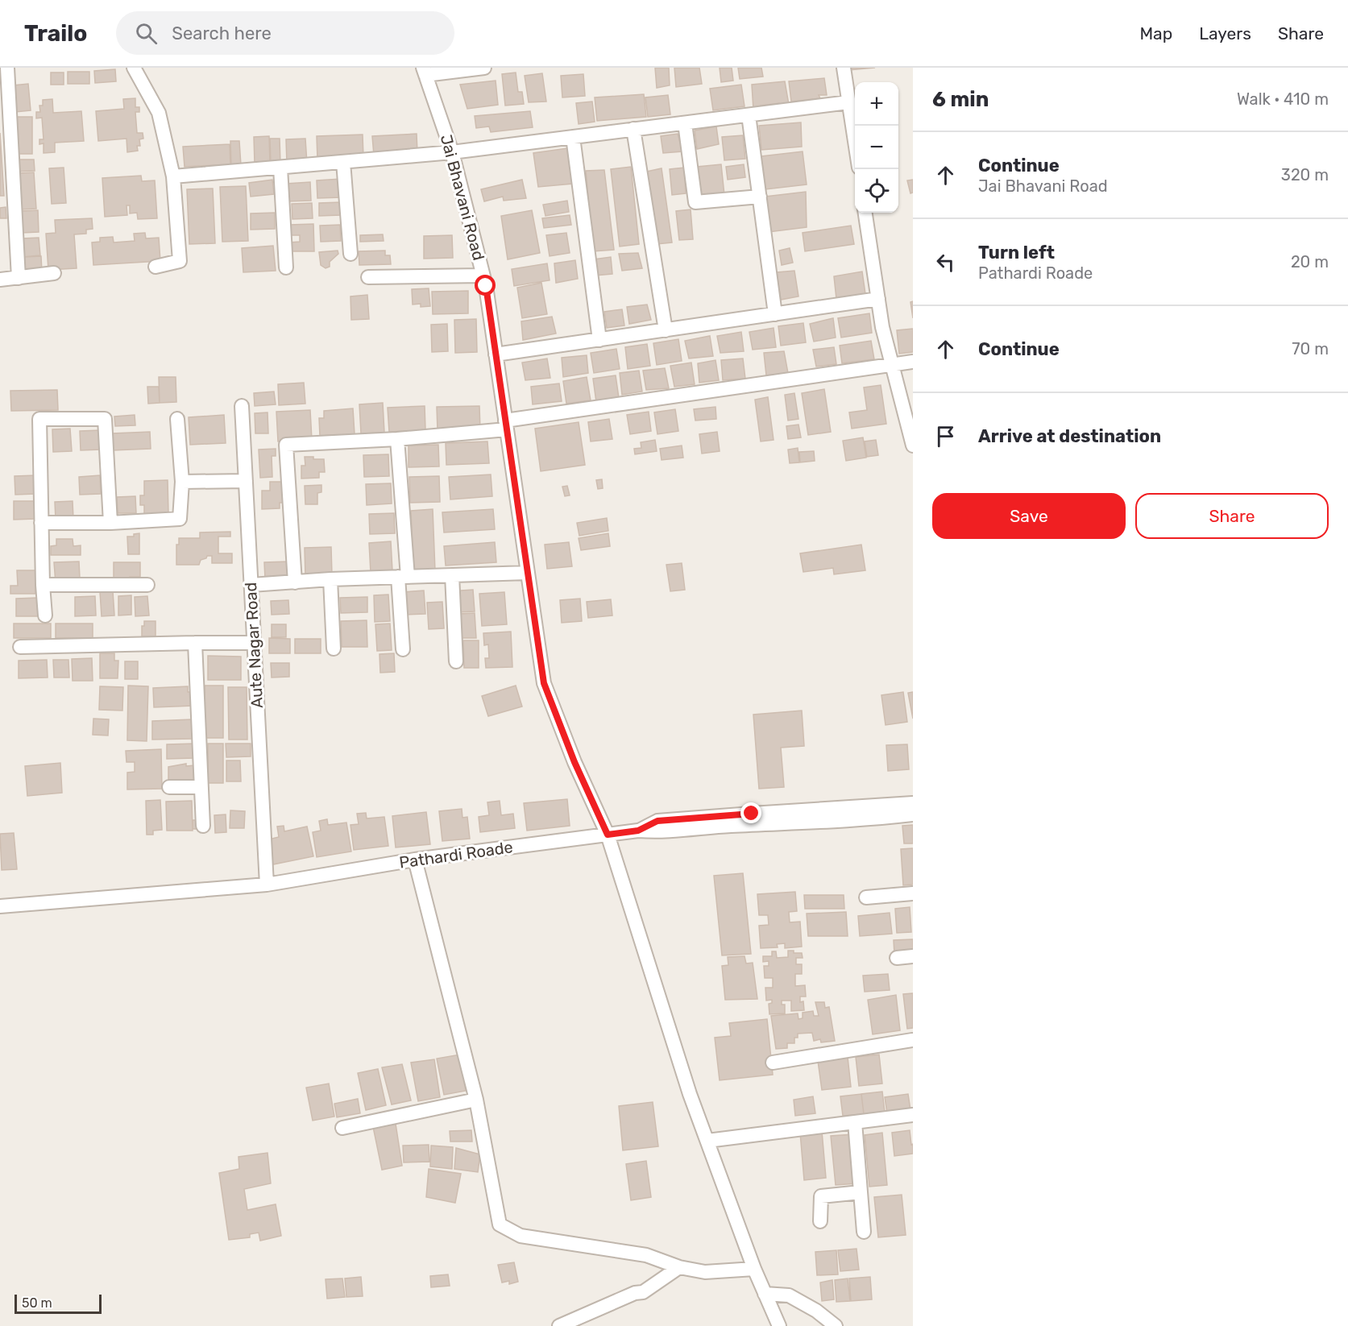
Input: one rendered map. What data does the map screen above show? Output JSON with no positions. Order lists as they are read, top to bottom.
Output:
{
  "streets": {
    "street": ["Jai Bhavani Road", "Aute Nagar Road", "Pathardi Roade"]
  },
  "crossings": [
    ["Jai Bhavani Road", "Pathardi Roade"],
    ["Aute Nagar Road", "Pathardi Roade"]
  ],
  "scale_bar": "50 m",
  "page": {
    "header": "Trailo",
    "search": "Search here",
    "nav": ["Map", "Layers", "Share"],
    "heading": ["6 min", "Walk · 410 m"],
    "map_buttons": ["+", "−"],
    "list": [
      ["Continue", "Jai Bhavani Road", "320 m"],
      ["Turn left", "Pathardi Roade", "20 m"],
      ["Continue", "70 m"],
      "Arrive at destination"
    ],
    "buttons": ["Save", "Share"],
    "scale": "50 m"
  }
}
